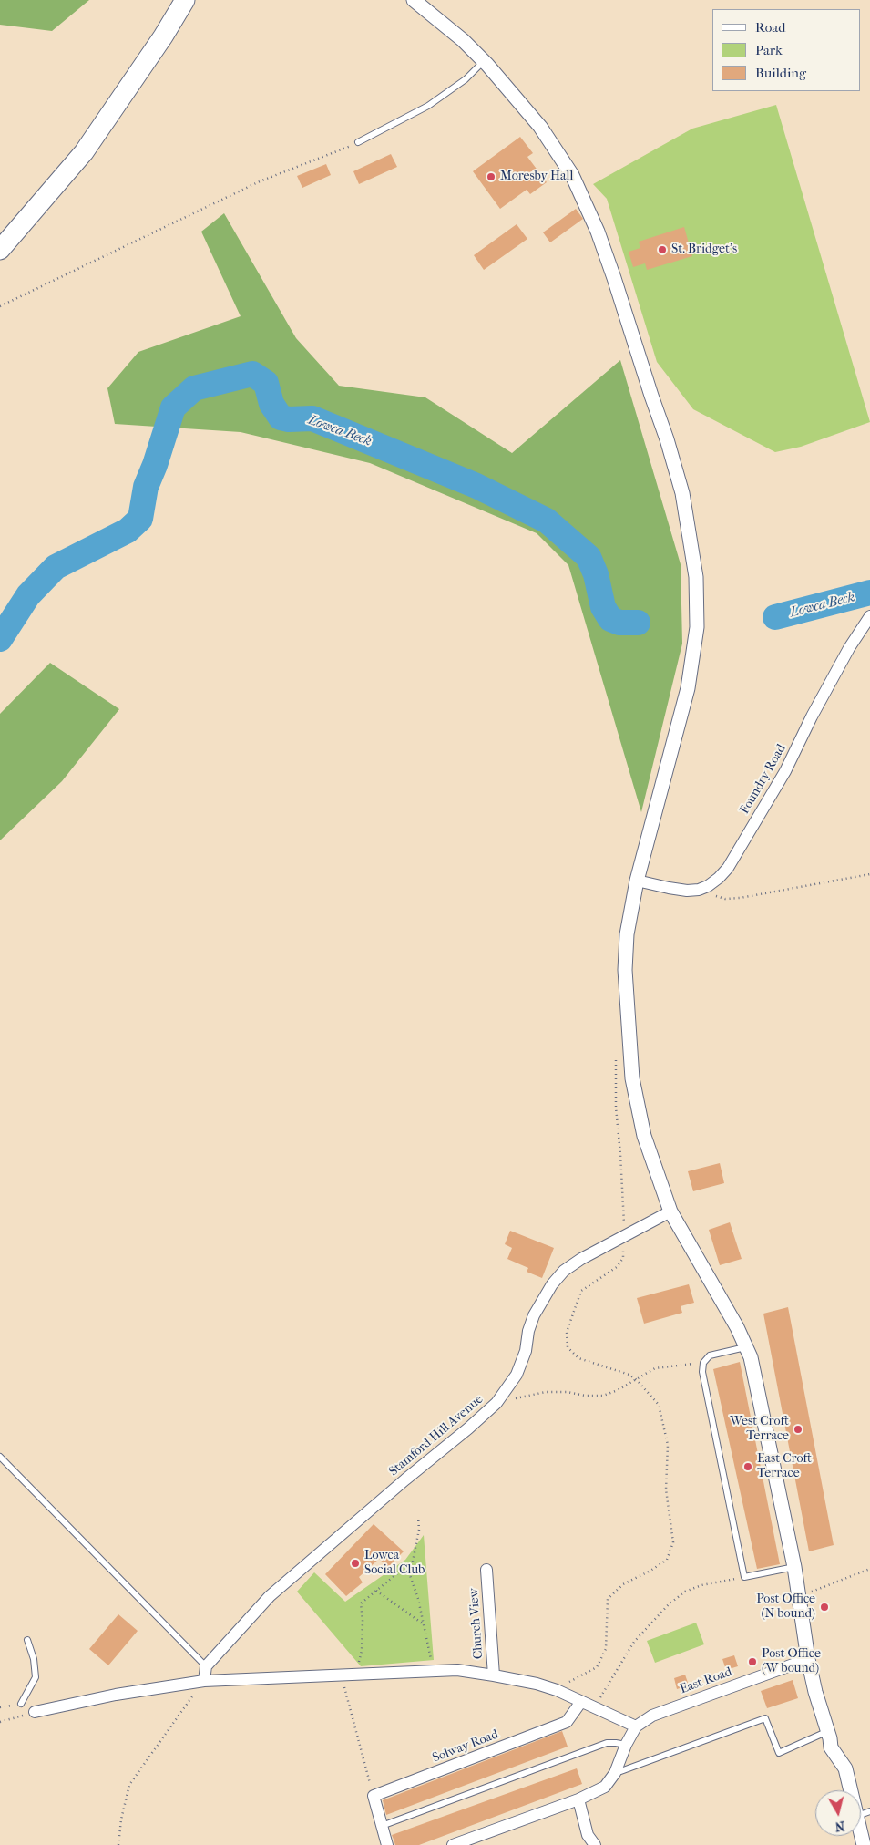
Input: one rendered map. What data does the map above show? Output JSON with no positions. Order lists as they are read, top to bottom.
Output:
{
  "streets": {
    "street": [
      "Foundry Road",
      "Stamford Hill Avenue",
      "Church View",
      "East Road",
      "Solway Road"
    ]
  },
  "water": ["Lowca Beck"],
  "places": [
    "Moresby Hall",
    "St. Bridget's",
    "West Croft Terrace",
    "East Croft Terrace",
    "Lowca Social Club",
    "Post Office (N bound)",
    "Post Office (W bound)"
  ],
  "legend": ["Road", "Park", "Building"],
  "north": "bottom"
}
